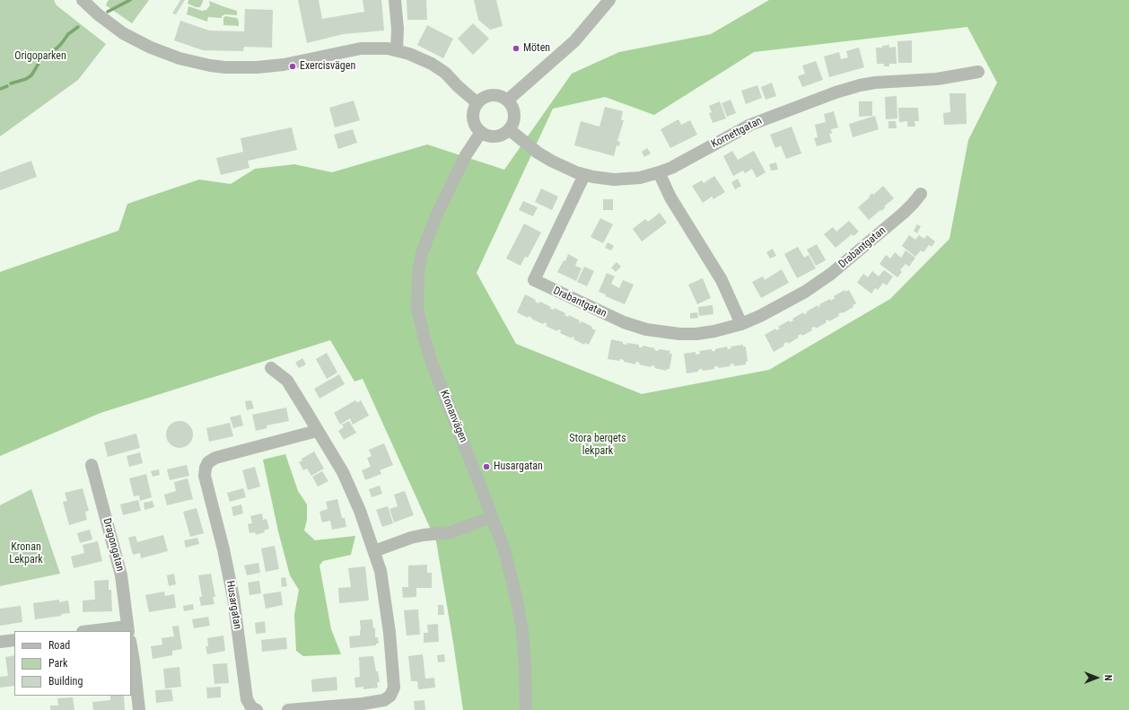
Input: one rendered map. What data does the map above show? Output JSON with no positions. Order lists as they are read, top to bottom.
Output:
{
  "streets": {
    "street": [
      "Kornettgatan",
      "Drabantgatan",
      "Kronanvägen",
      "Dragongatan",
      "Husargatan"
    ]
  },
  "crossings": [
    ["Kornettgatan", "Drabantgatan"],
    ["Kornettgatan", "Kronanvägen"]
  ],
  "parks": ["Origoparken", "Stora bergets lekpark", "Kronan Lekpark"],
  "places": ["Möten", "Exercisvägen", "Husargatan"],
  "legend": ["Road", "Park", "Building"],
  "north": "right"
}
